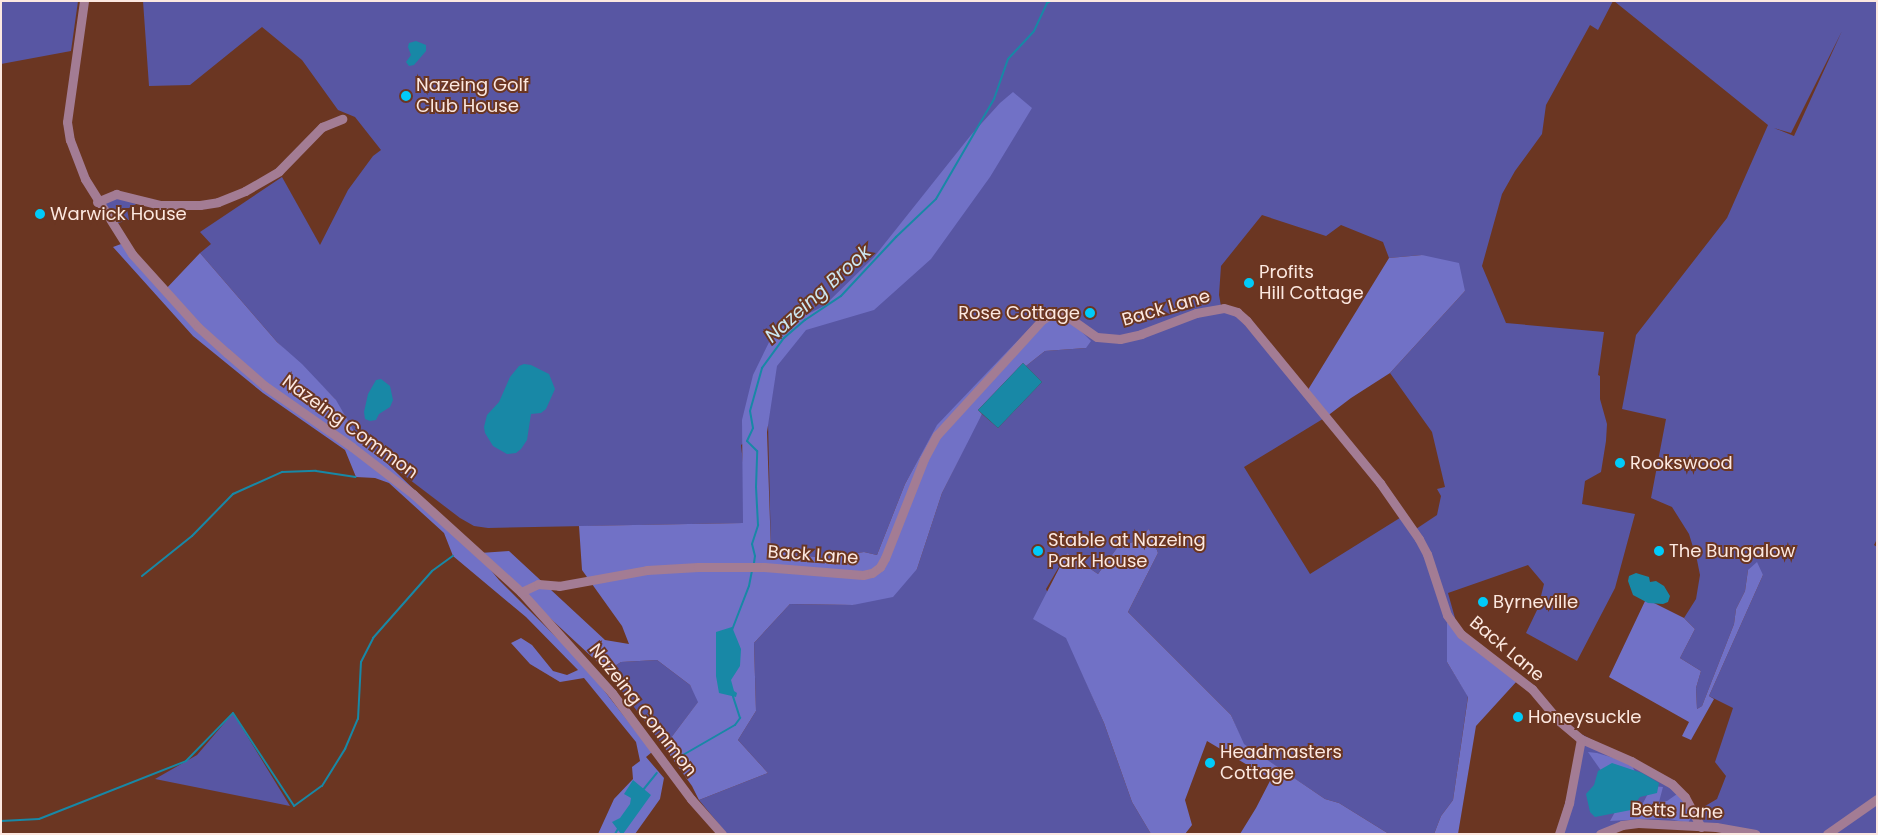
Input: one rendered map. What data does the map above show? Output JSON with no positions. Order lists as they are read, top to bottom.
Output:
{
  "streets": {
    "street": ["Back Lane", "Nazeing Common", "Betts Lane"]
  },
  "crossings": [
    ["Back Lane", "Nazeing Common"],
    ["Back Lane", "Betts Lane"]
  ],
  "water": ["Nazeing Brook"],
  "places": [
    "Nazeing Golf Club House",
    "Warwick House",
    "Profits Hill Cottage",
    "Rose Cottage",
    "Rookswood",
    "Stable at Nazeing Park House",
    "The Bungalow",
    "Byrneville",
    "Honeysuckle",
    "Headmasters Cottage"
  ]
}
